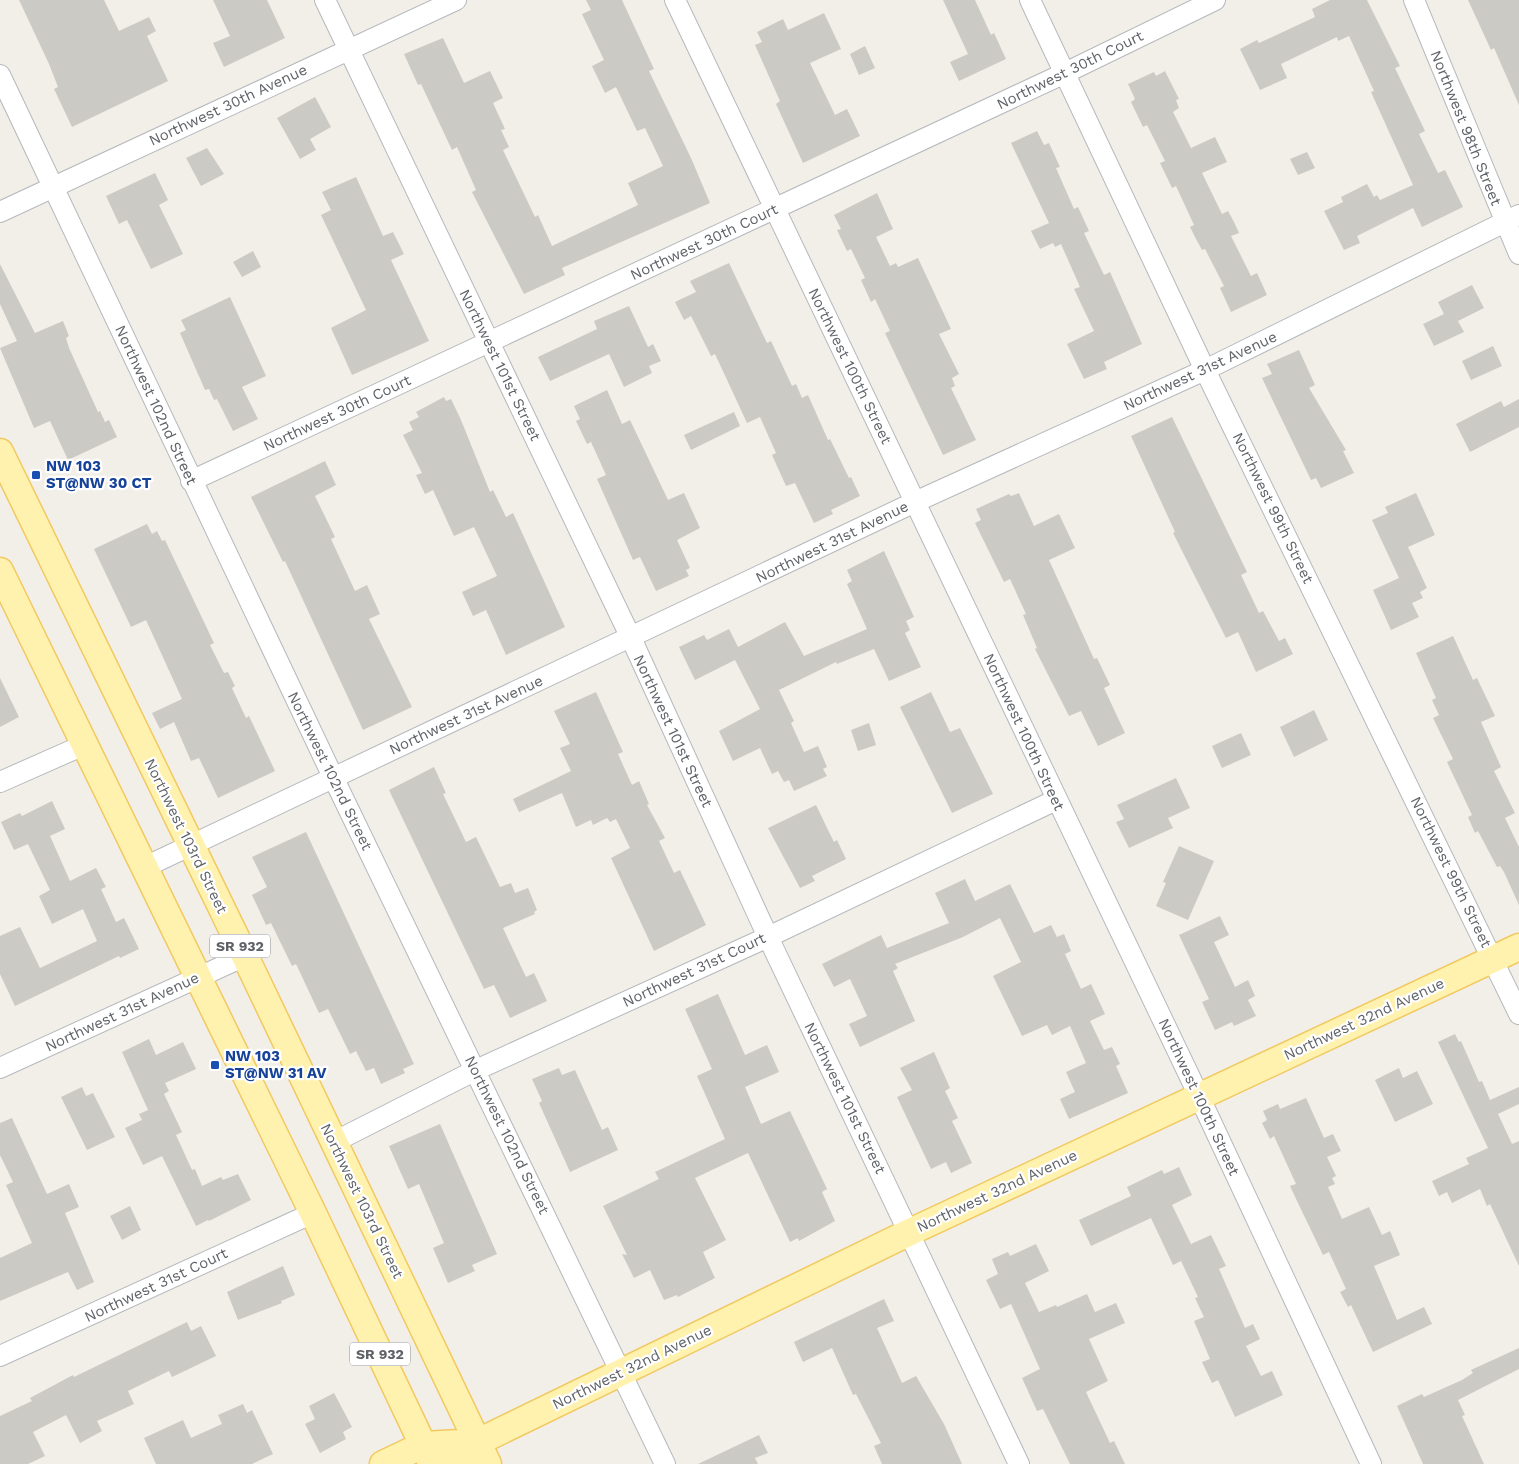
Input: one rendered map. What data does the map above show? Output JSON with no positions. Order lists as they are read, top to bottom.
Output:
{
  "streets": {
    "main road": ["Northwest 103rd Street", "SR 932", "Northwest 32nd Avenue"],
    "street": [
      "Northwest 30th Court",
      "Northwest 30th Avenue",
      "Northwest 98th Street",
      "Northwest 101st Street",
      "Northwest 100th Street",
      "Northwest 31st Avenue",
      "Northwest 102nd Street",
      "Northwest 99th Street",
      "Northwest 31st Court"
    ]
  },
  "crossings": [
    ["Northwest 30th Court", "Northwest 101st Street"],
    ["Northwest 30th Court", "Northwest 100th Street"],
    ["Northwest 30th Court", "Northwest 102nd Street"],
    ["Northwest 30th Court", "Northwest 99th Street"],
    ["Northwest 30th Avenue", "Northwest 101st Street"],
    ["Northwest 30th Avenue", "Northwest 102nd Street"],
    ["Northwest 98th Street", "Northwest 31st Avenue"],
    ["Northwest 101st Street", "Northwest 31st Avenue"],
    ["Northwest 101st Street", "Northwest 31st Court"],
    ["Northwest 101st Street", "Northwest 32nd Avenue"],
    ["Northwest 100th Street", "Northwest 31st Avenue"],
    ["Northwest 100th Street", "Northwest 31st Court"],
    ["Northwest 100th Street", "Northwest 32nd Avenue"],
    ["Northwest 31st Avenue", "Northwest 102nd Street"],
    ["Northwest 31st Avenue", "Northwest 99th Street"],
    ["Northwest 31st Avenue", "Northwest 103rd Street"],
    ["Northwest 31st Avenue", "SR 932"],
    ["Northwest 102nd Street", "Northwest 31st Court"],
    ["Northwest 102nd Street", "Northwest 32nd Avenue"],
    ["Northwest 99th Street", "Northwest 32nd Avenue"],
    ["Northwest 103rd Street", "Northwest 31st Court"],
    ["Northwest 103rd Street", "Northwest 32nd Avenue"],
    ["SR 932", "Northwest 31st Court"],
    ["SR 932", "Northwest 32nd Avenue"]
  ],
  "places": {
    "transit": ["NW 103 ST@NW 30 CT", "NW 103 ST@NW 31 AV"]
  }
}
